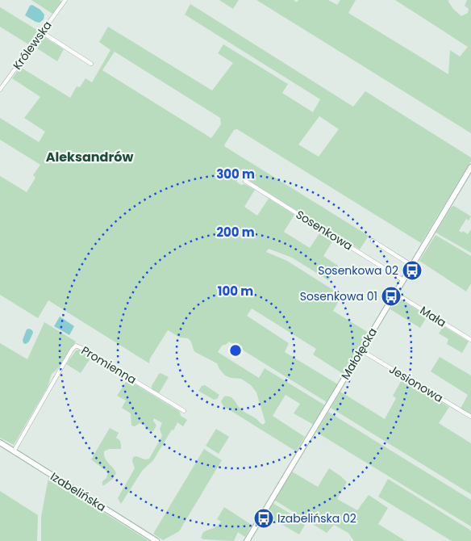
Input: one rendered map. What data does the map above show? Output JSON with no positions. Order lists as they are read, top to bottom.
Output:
{
  "streets": {
    "street": [
      "Królewska",
      "Sosenkowa",
      "Mała",
      "Małołęcka",
      "Promienna",
      "Jesionowa",
      "Izabelińska"
    ]
  },
  "crossings": [
    ["Sosenkowa", "Małołęcka"],
    ["Mała", "Małołęcka"],
    ["Małołęcka", "Jesionowa"],
    ["Promienna", "Izabelińska"]
  ],
  "districts": ["Aleksandrów"],
  "places": {
    "bus stop": ["Sosenkowa 02", "Sosenkowa 01", "Izabelińska 02"]
  },
  "rings": ["300 m", "200 m", "100 m"]
}
